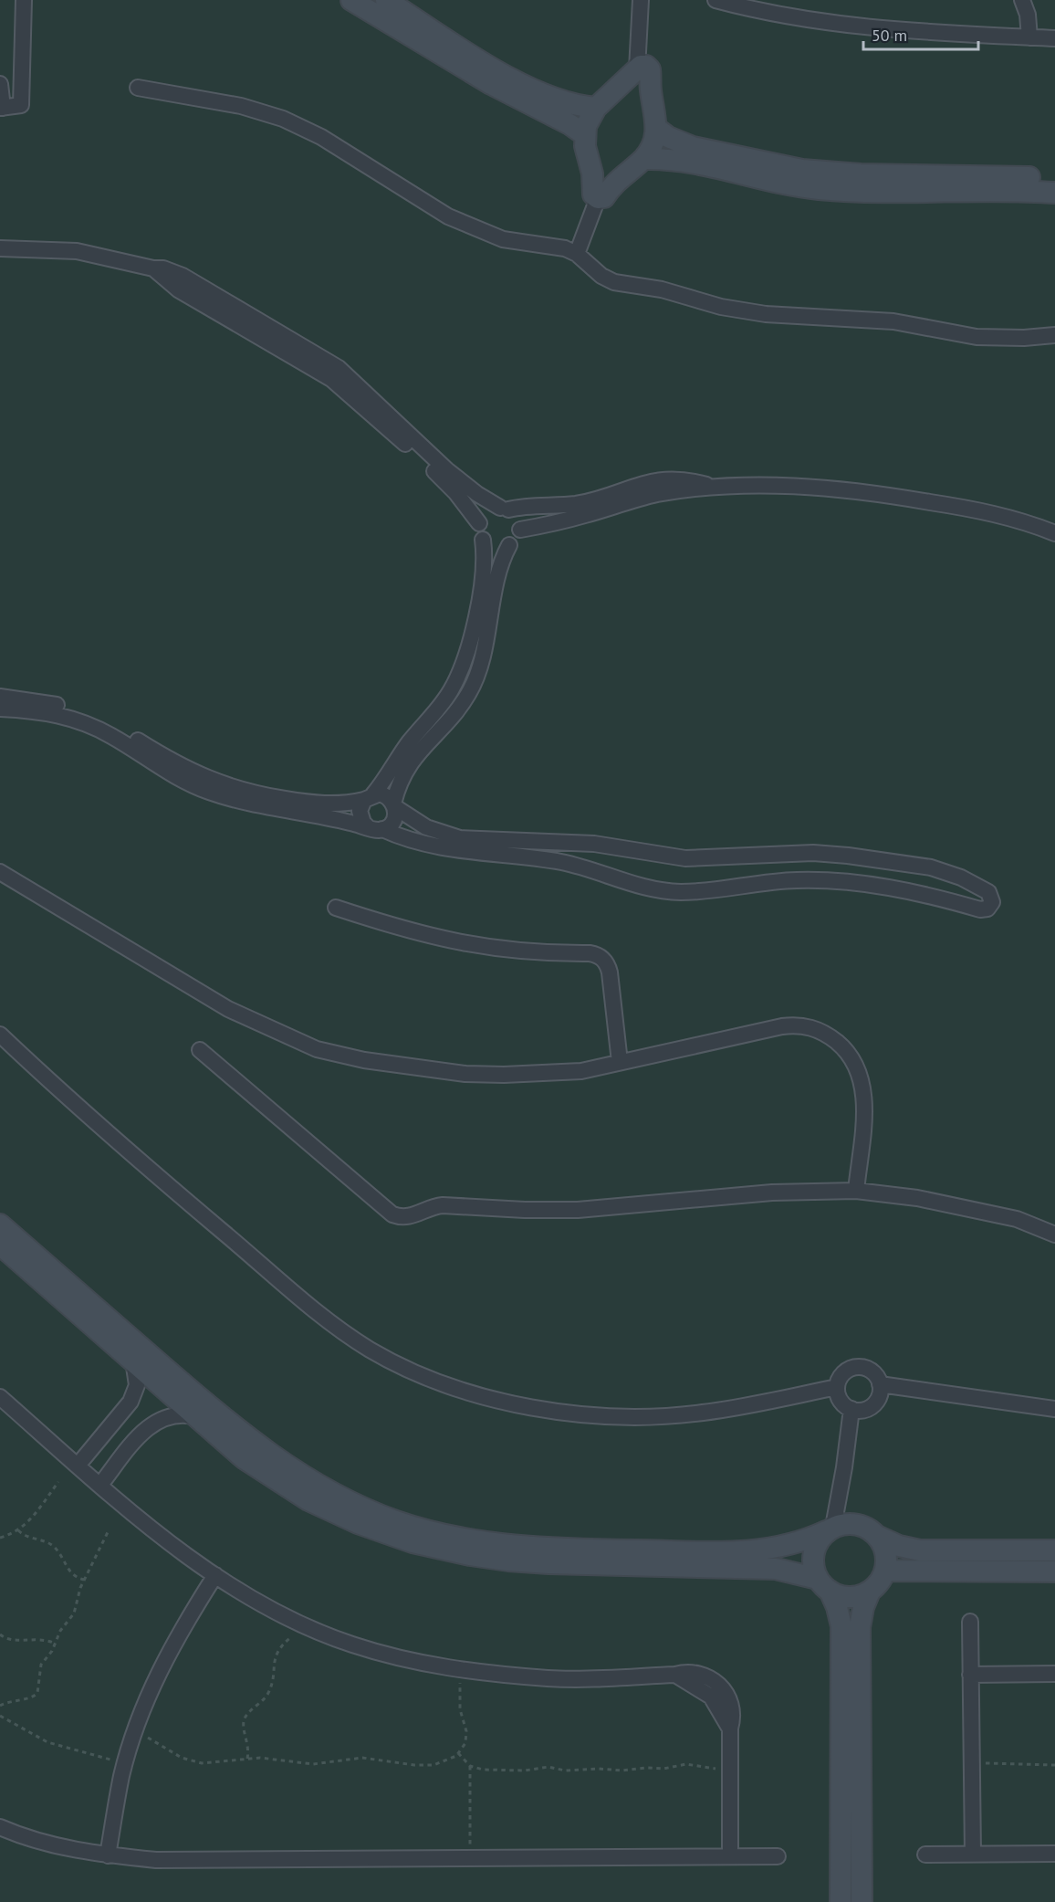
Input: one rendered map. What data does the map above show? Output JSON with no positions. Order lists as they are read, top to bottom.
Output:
{
  "scale_bar": "50 m"
}
